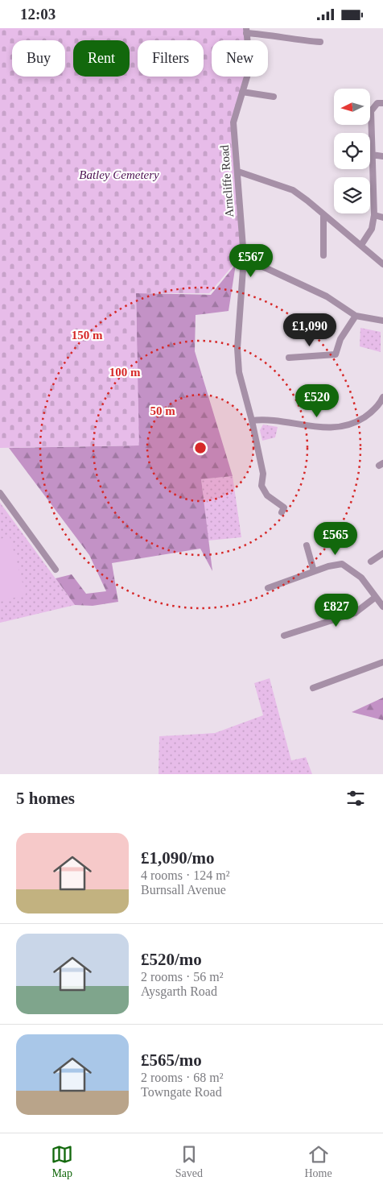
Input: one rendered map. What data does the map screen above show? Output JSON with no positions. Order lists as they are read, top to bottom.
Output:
{
  "streets": {
    "street": ["Arncliffe Road"]
  },
  "parks": ["Batley Cemetery"],
  "north": "left",
  "page": {
    "status": "12:03",
    "chip": [
      "Buy",
      "Rent",
      "Filters",
      "New"
    ],
    "price": [
      "£567",
      "£1,090",
      "£520",
      "£565",
      "£827"
    ],
    "heading": "5 homes",
    "list": [
      {
        "name": "£1,090/mo",
        "note": "4 rooms · 124 m² · Burnsall Avenue"
      },
      {
        "name": "£520/mo",
        "note": "2 rooms · 56 m² · Aysgarth Road"
      },
      {
        "name": "£565/mo",
        "note": "2 rooms · 68 m² · Towngate Road"
      }
    ],
    "tabs": ["Map", "Saved", "Home"]
  },
  "rings": ["150 m", "100 m", "50 m"]
}
